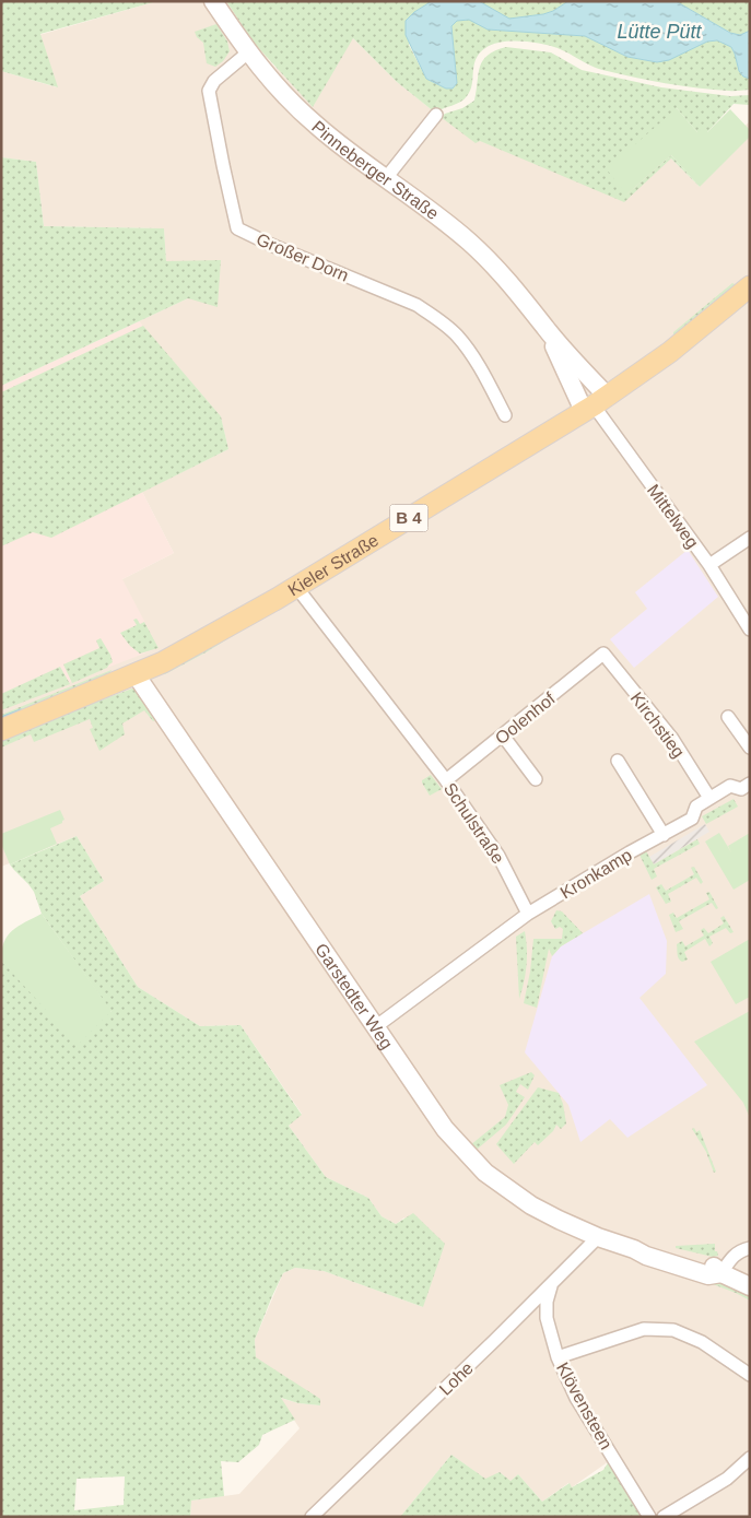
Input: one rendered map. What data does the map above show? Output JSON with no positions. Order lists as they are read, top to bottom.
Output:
{
  "streets": {
    "main road": [
      "Pinneberger Straße",
      "B 4",
      "Kieler Straße",
      "Garstedter Weg"
    ],
    "street": [
      "Großer Dorn",
      "Mittelweg",
      "Oolenhof",
      "Kirchstieg",
      "Schulstraße",
      "Kronkamp",
      "Lohe",
      "Klövensteen"
    ]
  },
  "crossings": [
    ["Pinneberger Straße", "Großer Dorn"],
    ["Pinneberger Straße", "Mittelweg"],
    ["Pinneberger Straße", "Kieler Straße"],
    ["Mittelweg", "Kieler Straße"],
    ["Kieler Straße", "Schulstraße"],
    ["Kieler Straße", "Garstedter Weg"],
    ["Oolenhof", "Kirchstieg"],
    ["Oolenhof", "Schulstraße"],
    ["Kirchstieg", "Kronkamp"],
    ["Schulstraße", "Kronkamp"],
    ["Garstedter Weg", "Lohe"],
    ["Lohe", "Klövensteen"]
  ],
  "water": ["Lütte Pütt"]
}
